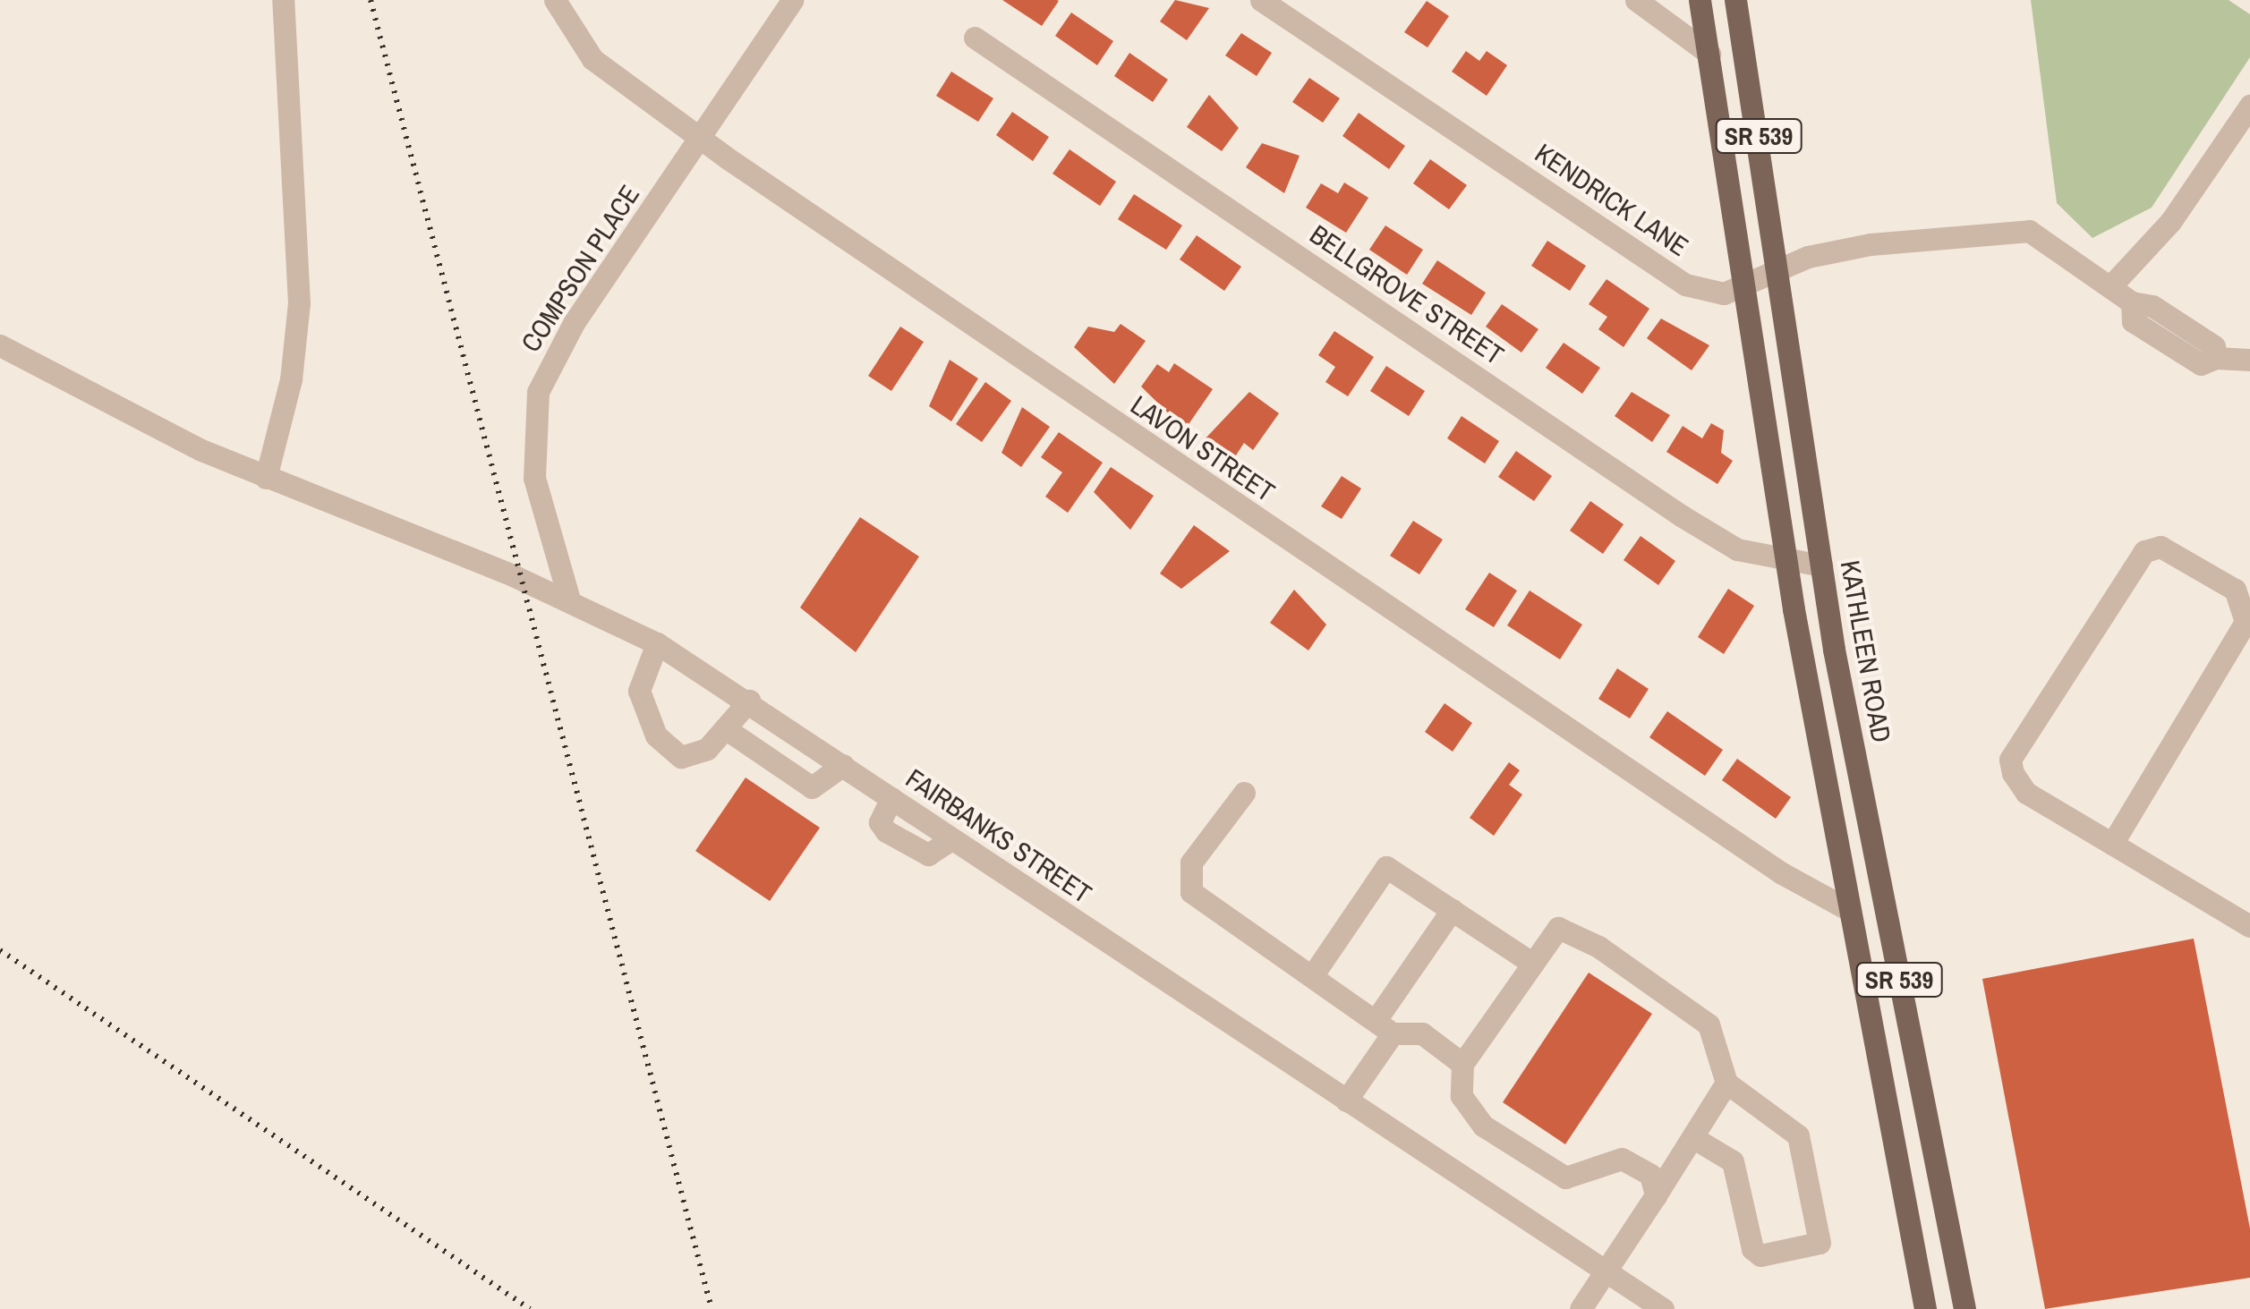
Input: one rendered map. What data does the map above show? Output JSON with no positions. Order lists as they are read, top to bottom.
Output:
{
  "streets": {
    "main road": ["SR 539", "KATHLEEN ROAD"],
    "street": [
      "KENDRICK LANE",
      "COMPSON PLACE",
      "BELLGROVE STREET",
      "LAVON STREET",
      "FAIRBANKS STREET"
    ]
  },
  "crossings": [
    ["SR 539", "KENDRICK LANE"],
    ["SR 539", "BELLGROVE STREET"],
    ["SR 539", "LAVON STREET"],
    ["KENDRICK LANE", "KATHLEEN ROAD"],
    ["COMPSON PLACE", "LAVON STREET"],
    ["COMPSON PLACE", "FAIRBANKS STREET"],
    ["BELLGROVE STREET", "KATHLEEN ROAD"]
  ]
}
